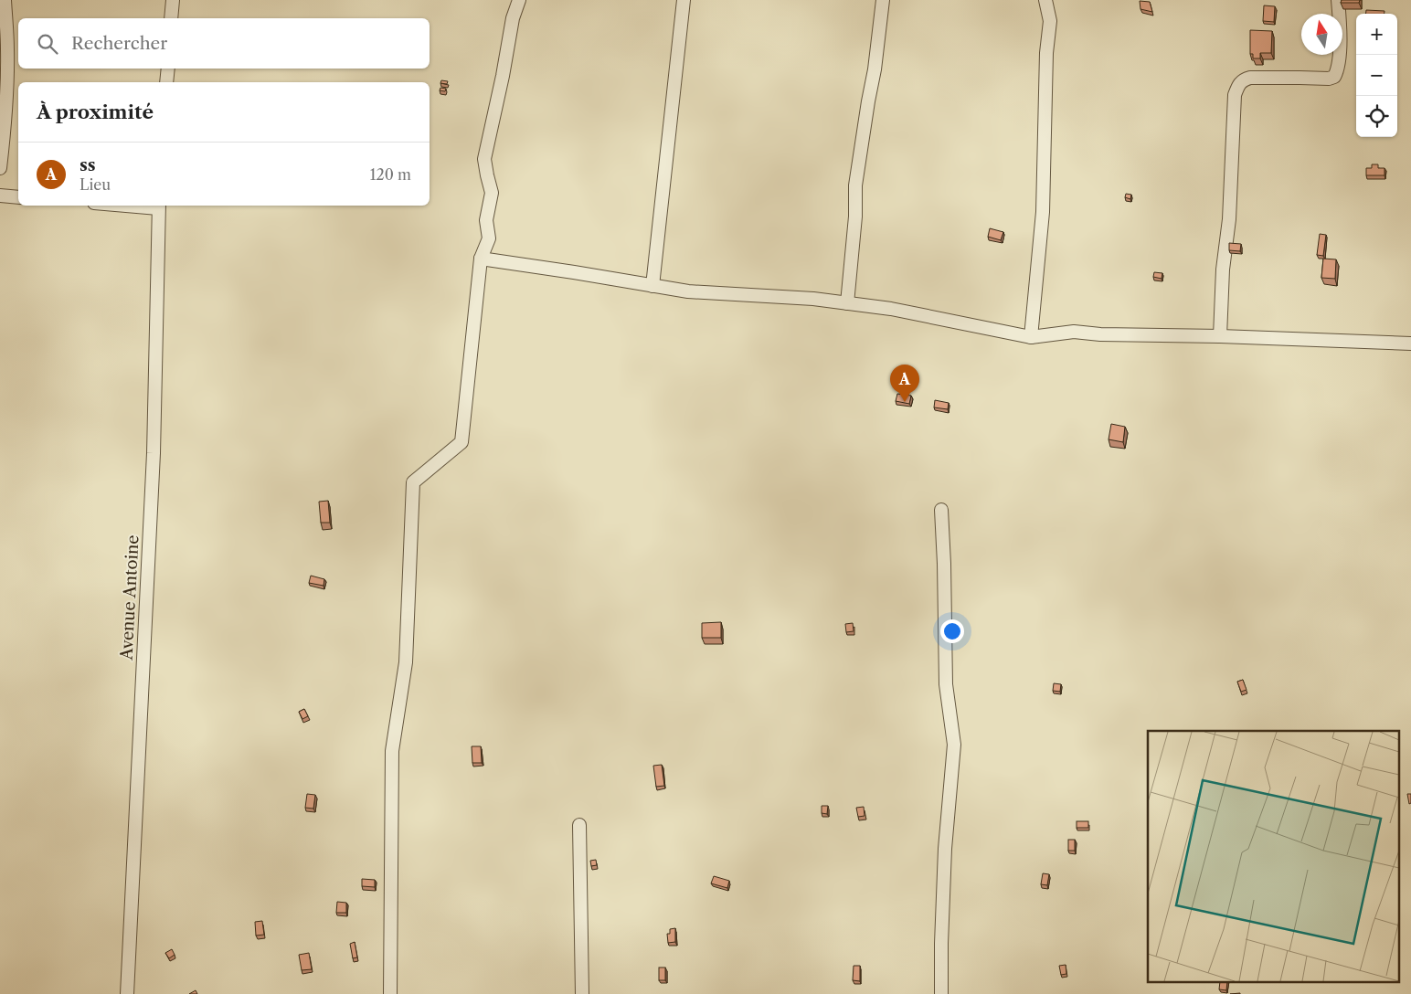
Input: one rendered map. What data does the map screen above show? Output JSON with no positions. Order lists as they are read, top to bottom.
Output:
{
  "streets": {
    "street": ["Avenue Antoine"]
  },
  "north": "top",
  "page": {
    "map_buttons": ["+", "−"],
    "search": "Rechercher",
    "heading": "À proximité",
    "list": [
      {
        "mark": "A",
        "name": "ss",
        "note": "Lieu",
        "value": "120 m"
      }
    ],
    "pins": "A"
  }
}
